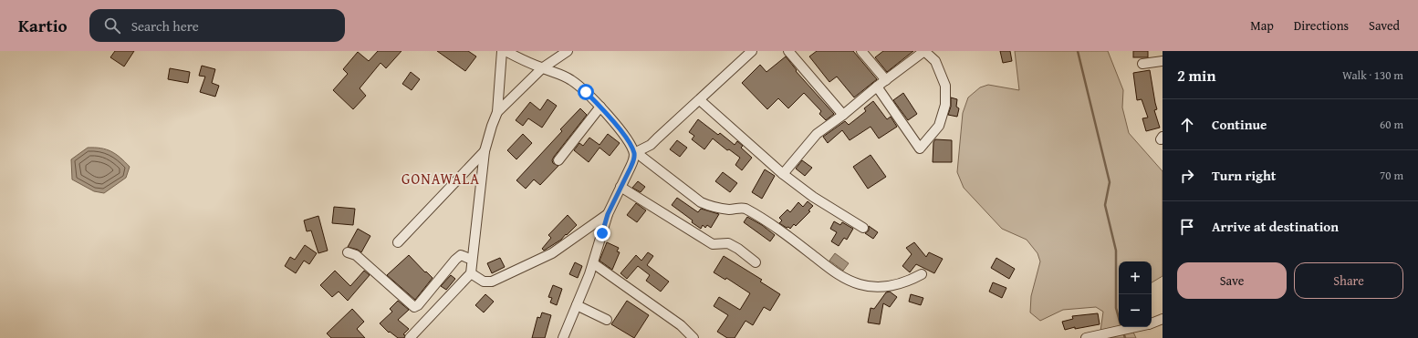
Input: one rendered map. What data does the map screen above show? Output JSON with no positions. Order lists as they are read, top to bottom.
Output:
{
  "districts": ["GONAWALA"],
  "page": {
    "header": "Kartio",
    "search": "Search here",
    "nav": ["Map", "Directions", "Saved"],
    "heading": ["2 min", "Walk · 130 m"],
    "list": [
      ["Continue", "60 m"],
      ["Turn right", "70 m"],
      "Arrive at destination"
    ],
    "buttons": ["Save", "Share"],
    "map_buttons": ["+", "−"]
  }
}
